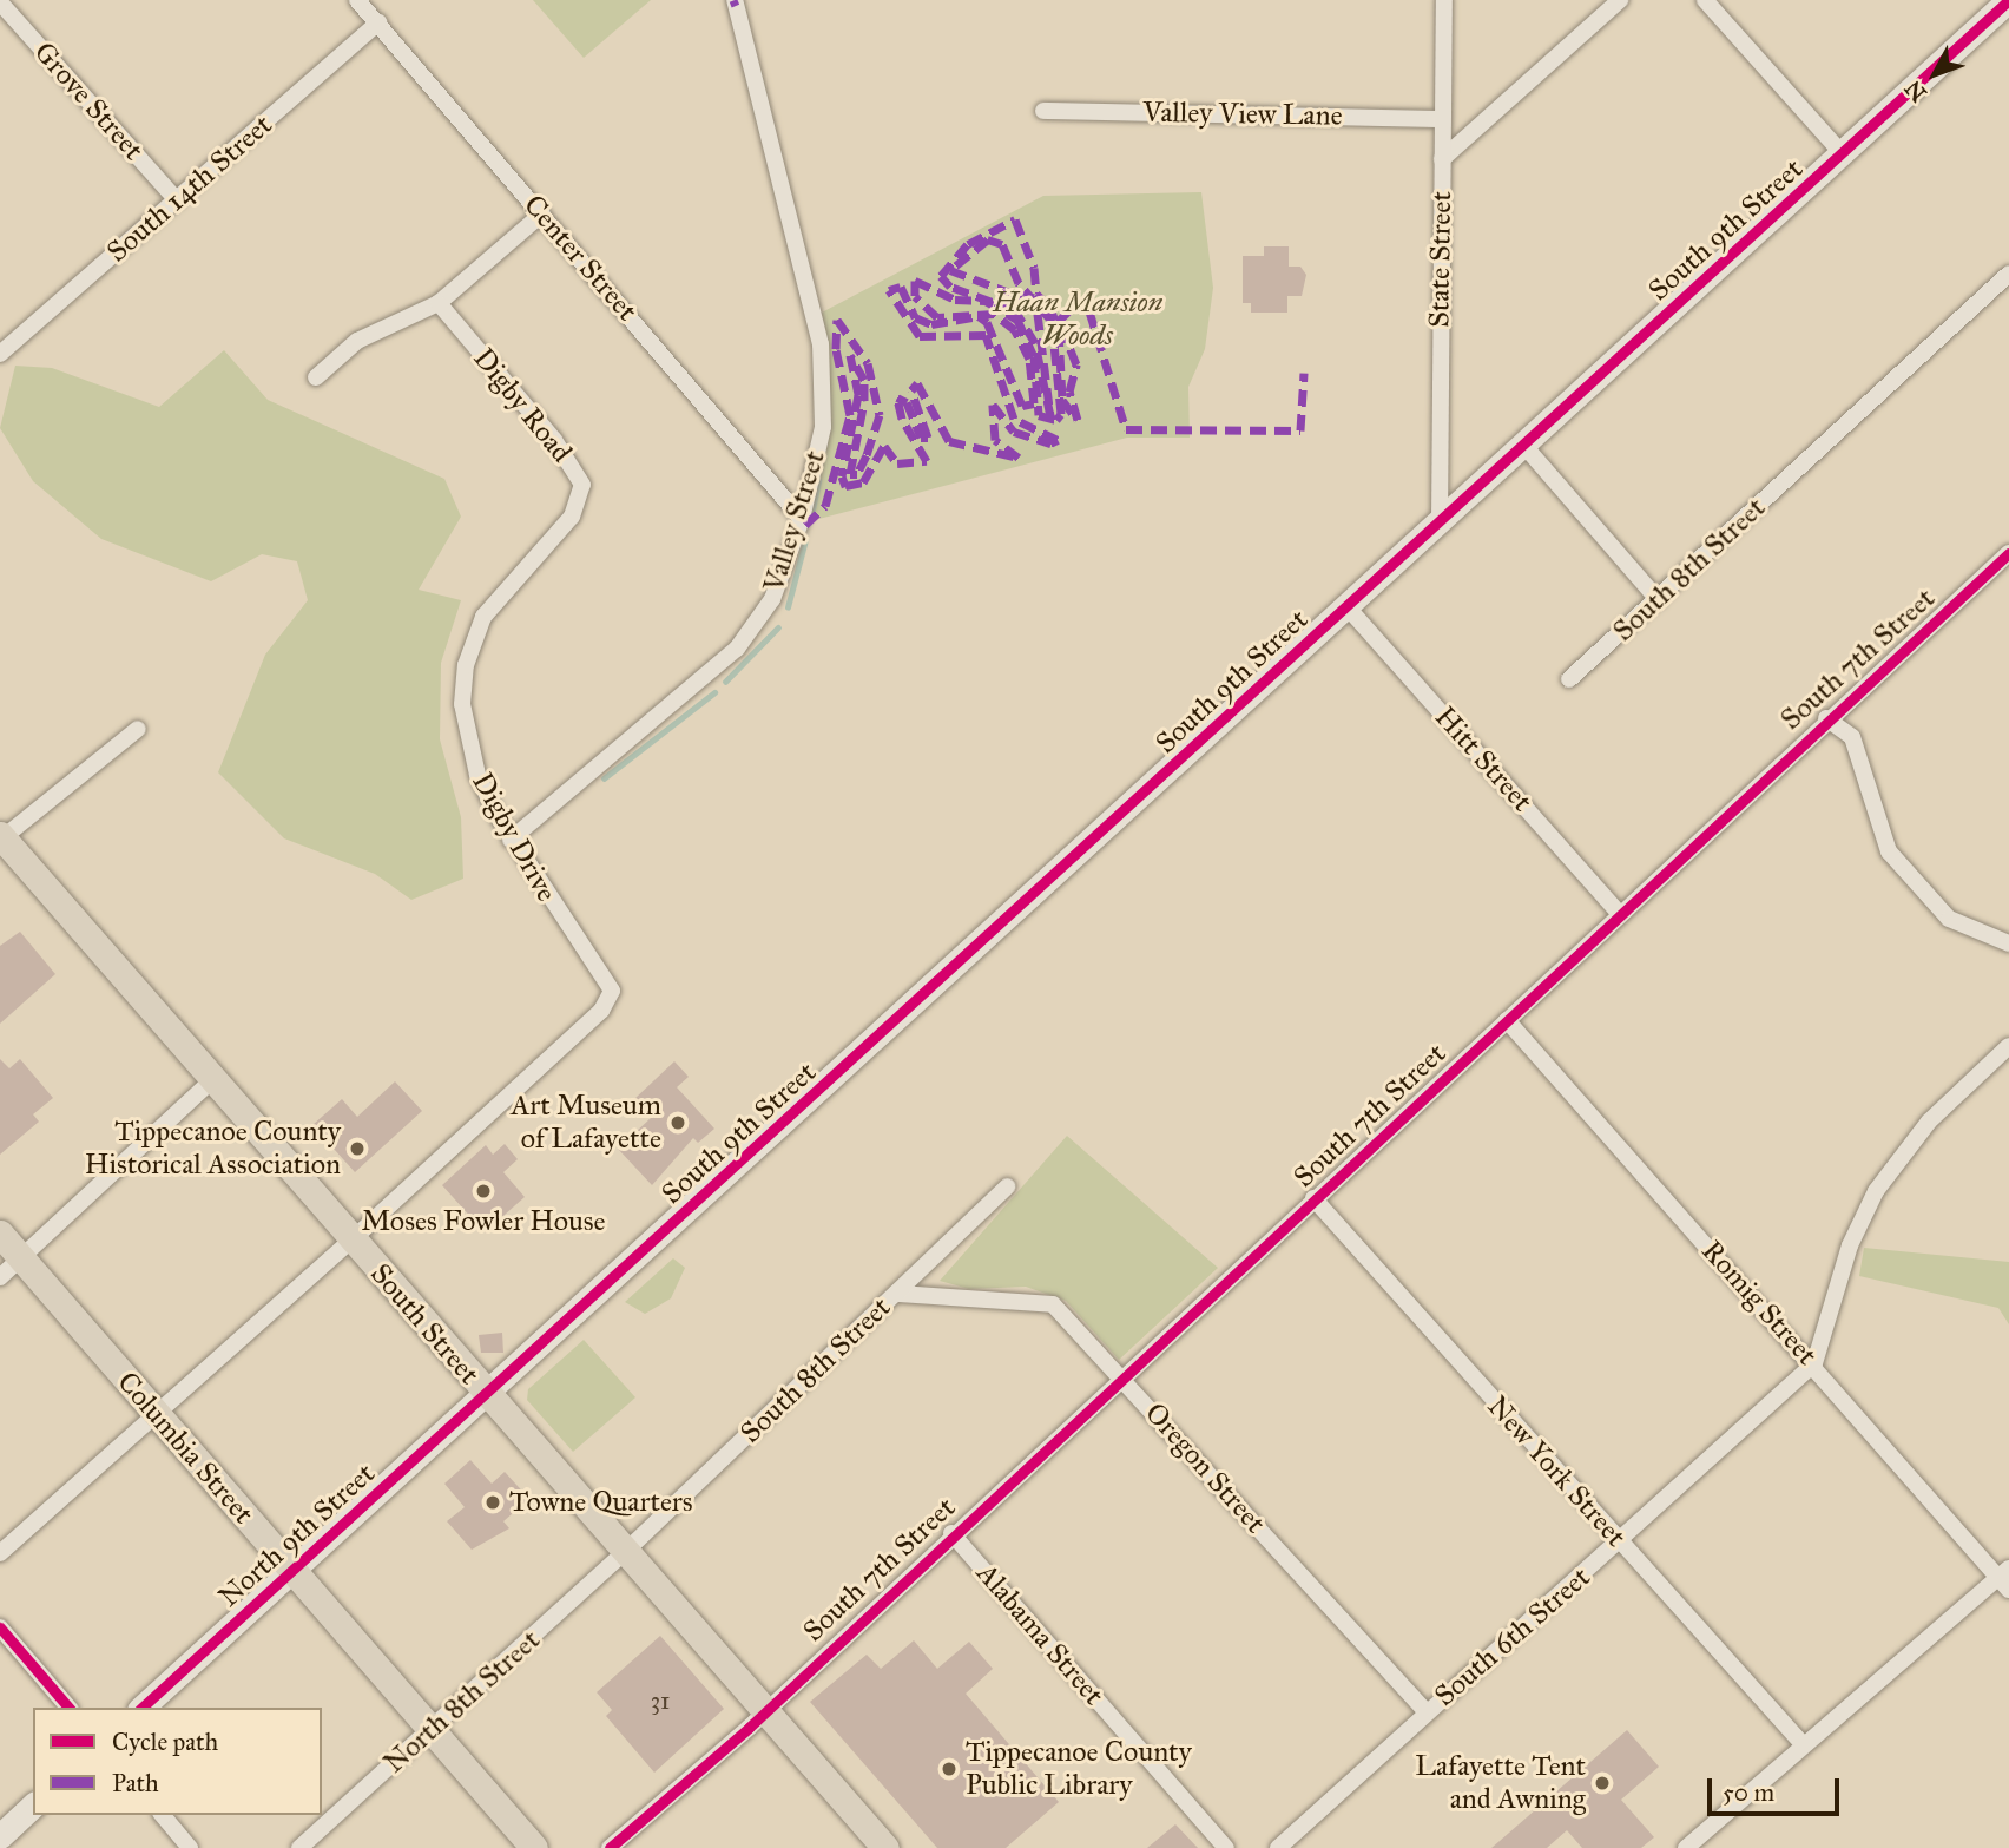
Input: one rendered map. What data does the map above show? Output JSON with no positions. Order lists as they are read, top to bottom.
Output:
{
  "streets": {
    "main road": ["South Street", "Columbia Street"],
    "street": [
      "Grove Street",
      "Valley View Lane",
      "South 14th Street",
      "South 9th Street",
      "Center Street",
      "State Street",
      "Digby Road",
      "Valley Street",
      "South 8th Street",
      "South 7th Street",
      "Hitt Street",
      "Digby Drive",
      "Romig Street",
      "Oregon Street",
      "New York Street",
      "North 9th Street",
      "Alabama Street",
      "South 6th Street",
      "North 8th Street"
    ]
  },
  "crossings": [
    ["Grove Street", "South 14th Street"],
    ["Valley View Lane", "State Street"],
    ["South 14th Street", "Center Street"],
    ["South 9th Street", "State Street"],
    ["South 9th Street", "Hitt Street"],
    ["South 9th Street", "South Street"],
    ["South 9th Street", "North 9th Street"],
    ["Center Street", "Valley Street"],
    ["Digby Road", "Digby Drive"],
    ["Valley Street", "Digby Drive"],
    ["South 8th Street", "South Street"],
    ["South 8th Street", "Oregon Street"],
    ["South 8th Street", "North 8th Street"],
    ["South 7th Street", "Hitt Street"],
    ["South 7th Street", "Romig Street"],
    ["South 7th Street", "South Street"],
    ["South 7th Street", "Oregon Street"],
    ["South 7th Street", "New York Street"],
    ["South 7th Street", "Alabama Street"],
    ["Digby Drive", "South Street"],
    ["Romig Street", "South 6th Street"],
    ["South Street", "North 9th Street"],
    ["South Street", "North 8th Street"],
    ["Columbia Street", "North 9th Street"],
    ["Columbia Street", "North 8th Street"],
    ["Oregon Street", "South 6th Street"],
    ["New York Street", "South 6th Street"]
  ],
  "parks": ["Haan Mansion Woods"],
  "places": [
    "Art Museum of Lafayette",
    "Tippecanoe County Historical Association",
    "Moses Fowler House",
    "Towne Quarters",
    "Tippecanoe County Public Library",
    "Lafayette Tent and Awning"
  ],
  "house_numbers": ["31"],
  "legend": ["Cycle path", "Path"],
  "scale_bar": "50 m",
  "north": "bottom left"
}
